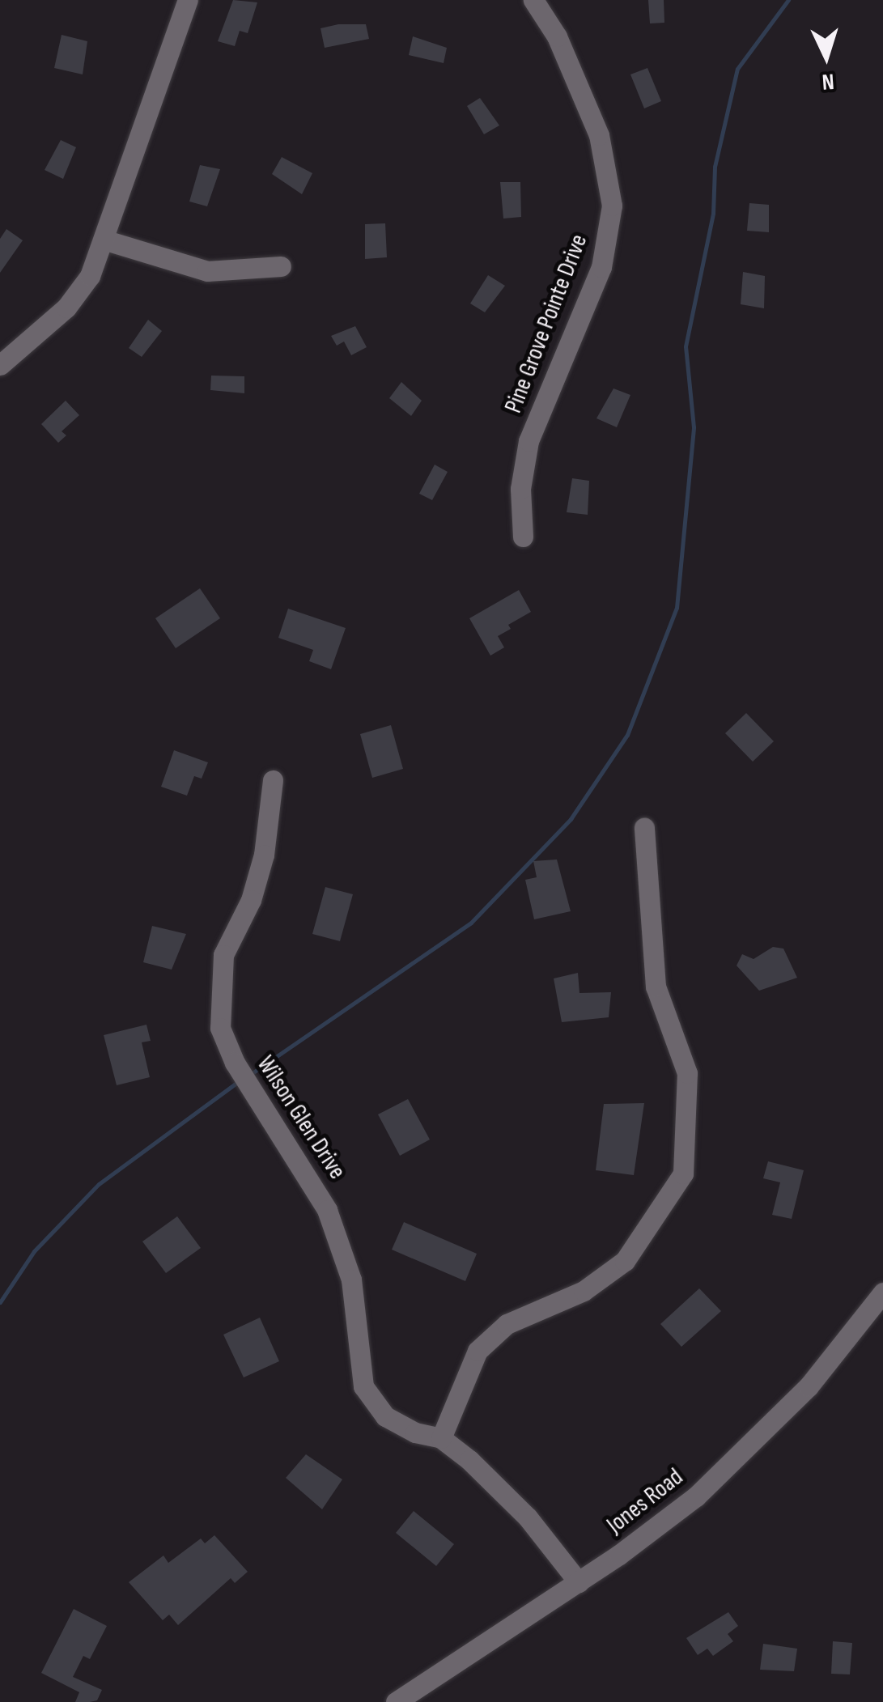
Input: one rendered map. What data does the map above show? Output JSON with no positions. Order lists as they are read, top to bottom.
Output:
{
  "streets": {
    "street": ["Pine Grove Pointe Drive", "Wilson Glen Drive", "Jones Road"]
  },
  "crossings": [
    ["Wilson Glen Drive", "Jones Road"]
  ],
  "north": "bottom"
}
